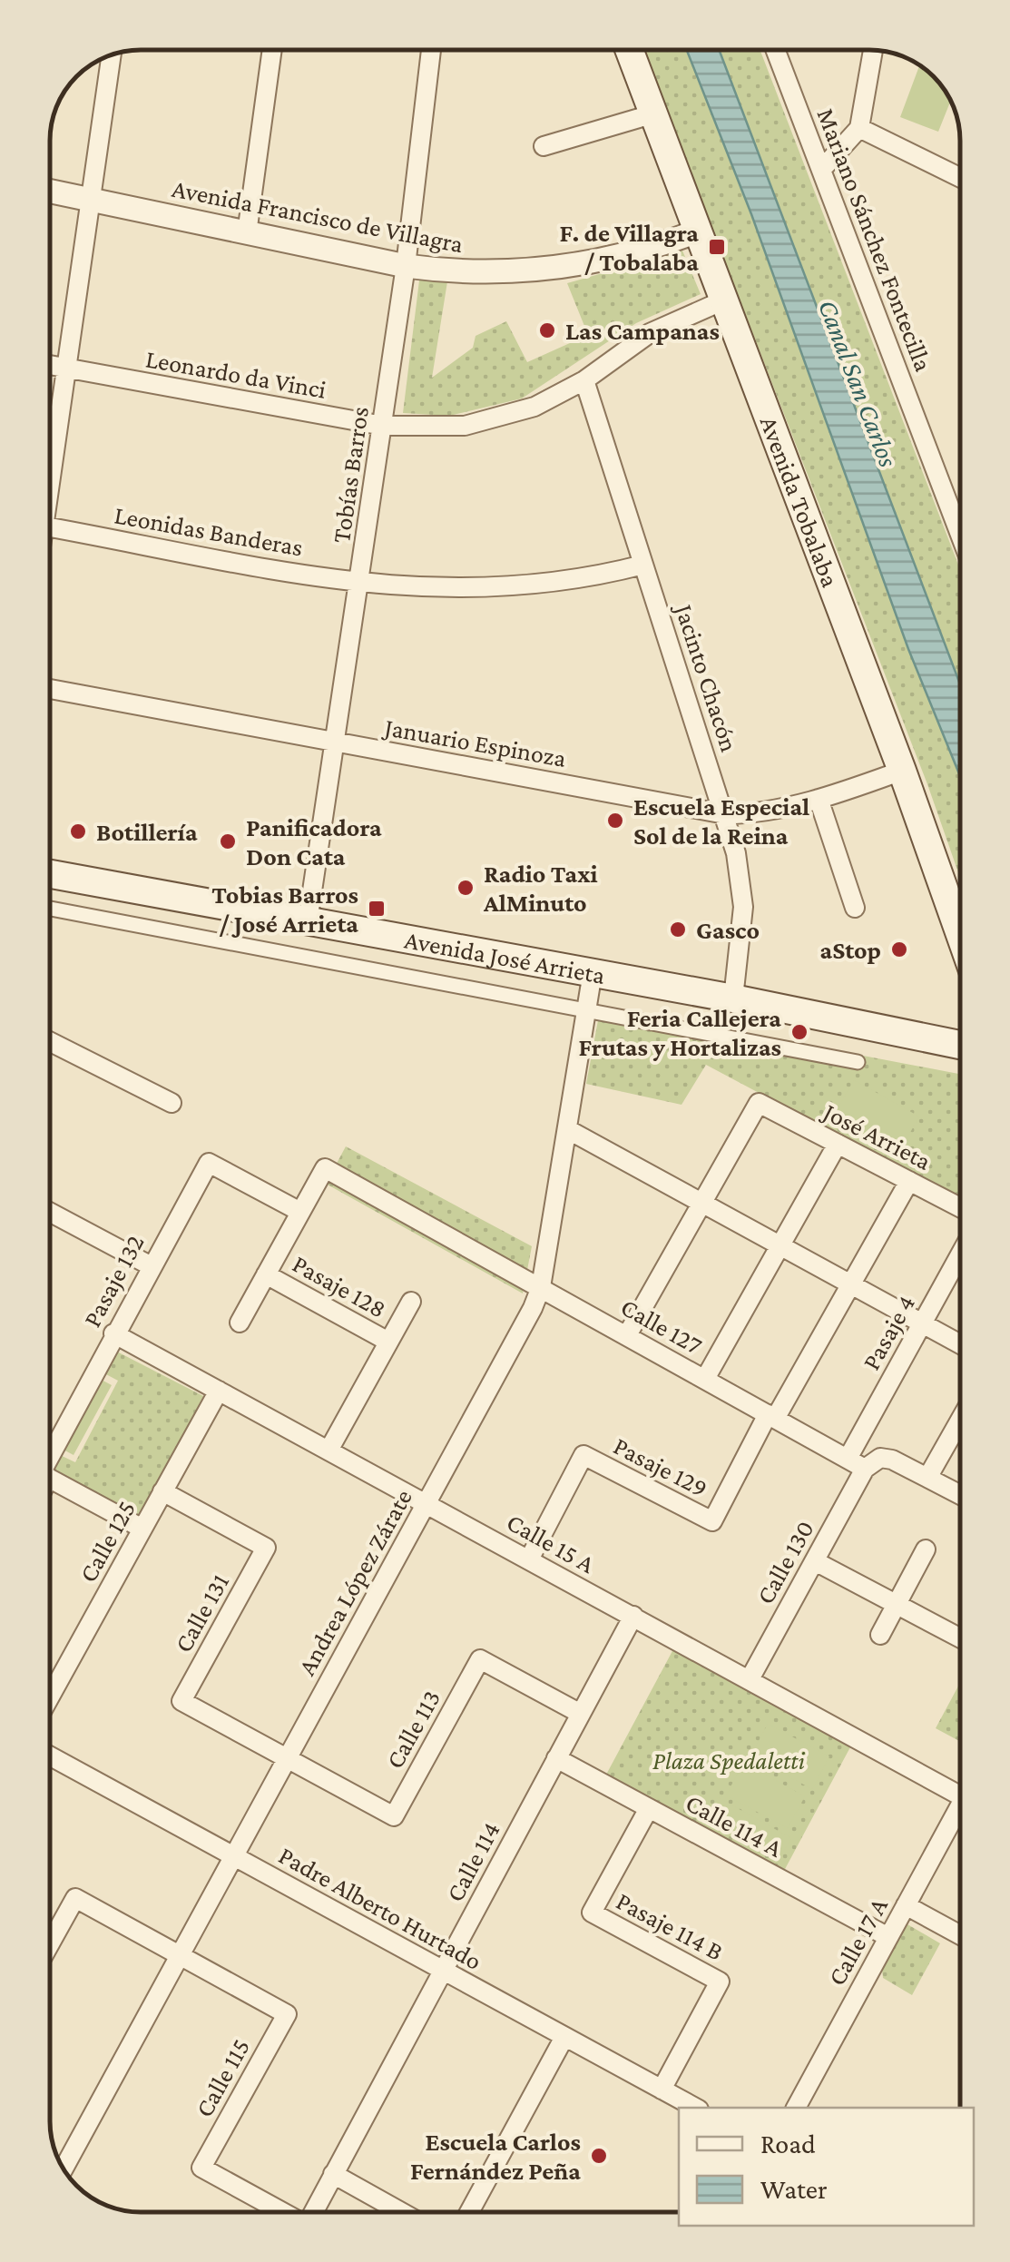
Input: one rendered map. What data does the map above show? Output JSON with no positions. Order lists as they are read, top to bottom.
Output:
{
  "streets": {
    "main road": ["Avenida Tobalaba", "Avenida José Arrieta"],
    "street": [
      "Avenida Francisco de Villagra",
      "Mariano Sánchez Fontecilla",
      "Leonardo da Vinci",
      "Tobías Barros",
      "Leonidas Banderas",
      "Jacinto Chacón",
      "Januario Espinoza",
      "José Arrieta",
      "Pasaje 132",
      "Pasaje 128",
      "Calle 127",
      "Pasaje 4",
      "Pasaje 129",
      "Calle 125",
      "Calle 15 A",
      "Calle 130",
      "Andrea López Zárate",
      "Calle 131",
      "Calle 113",
      "Calle 114 A",
      "Calle 114",
      "Padre Alberto Hurtado",
      "Pasaje 114 B",
      "Calle 17 A",
      "Calle 115"
    ]
  },
  "crossings": [
    ["Avenida Francisco de Villagra", "Tobías Barros"],
    ["Avenida Francisco de Villagra", "Avenida Tobalaba"],
    ["Leonardo da Vinci", "Tobías Barros"],
    ["Leonardo da Vinci", "Avenida Tobalaba"],
    ["Leonardo da Vinci", "Jacinto Chacón"],
    ["Tobías Barros", "Leonidas Banderas"],
    ["Tobías Barros", "Januario Espinoza"],
    ["Tobías Barros", "Avenida José Arrieta"],
    ["Avenida Tobalaba", "Januario Espinoza"],
    ["Leonidas Banderas", "Jacinto Chacón"],
    ["Jacinto Chacón", "Januario Espinoza"],
    ["Jacinto Chacón", "Avenida José Arrieta"],
    ["Avenida José Arrieta", "Andrea López Zárate"],
    ["José Arrieta", "Pasaje 129"],
    ["Pasaje 132", "Pasaje 128"],
    ["Pasaje 132", "Calle 15 A"],
    ["Pasaje 128", "Calle 127"],
    ["Pasaje 128", "Calle 15 A"],
    ["Calle 127", "Pasaje 4"],
    ["Calle 127", "Pasaje 129"],
    ["Calle 127", "Calle 130"],
    ["Calle 127", "Andrea López Zárate"],
    ["Pasaje 4", "Calle 130"],
    ["Pasaje 129", "Calle 15 A"],
    ["Calle 125", "Calle 15 A"],
    ["Calle 125", "Calle 131"],
    ["Calle 15 A", "Calle 130"],
    ["Calle 15 A", "Andrea López Zárate"],
    ["Calle 15 A", "Calle 114"],
    ["Andrea López Zárate", "Calle 131"],
    ["Andrea López Zárate", "Calle 113"],
    ["Andrea López Zárate", "Padre Alberto Hurtado"],
    ["Andrea López Zárate", "Calle 115"],
    ["Calle 131", "Calle 113"],
    ["Calle 113", "Calle 114"],
    ["Calle 114 A", "Calle 114"],
    ["Calle 114 A", "Pasaje 114 B"],
    ["Calle 114 A", "Calle 17 A"],
    ["Calle 114", "Padre Alberto Hurtado"],
    ["Padre Alberto Hurtado", "Pasaje 114 B"]
  ],
  "water": ["Canal San Carlos"],
  "parks": ["Plaza Spedaletti"],
  "places": {
    "transit": ["F. de Villagra / Tobalaba", "Tobias Barros / José Arrieta"],
    "other": [
      "Las Campanas",
      "Escuela Especial Sol de la Reina",
      "Botillería",
      "Panificadora Don Cata",
      "Radio Taxi AlMinuto",
      "Gasco",
      "aStop",
      "Feria Callejera Frutas y Hortalizas",
      "Escuela Carlos Fernández Peña"
    ]
  },
  "legend": ["Road", "Water"]
}
